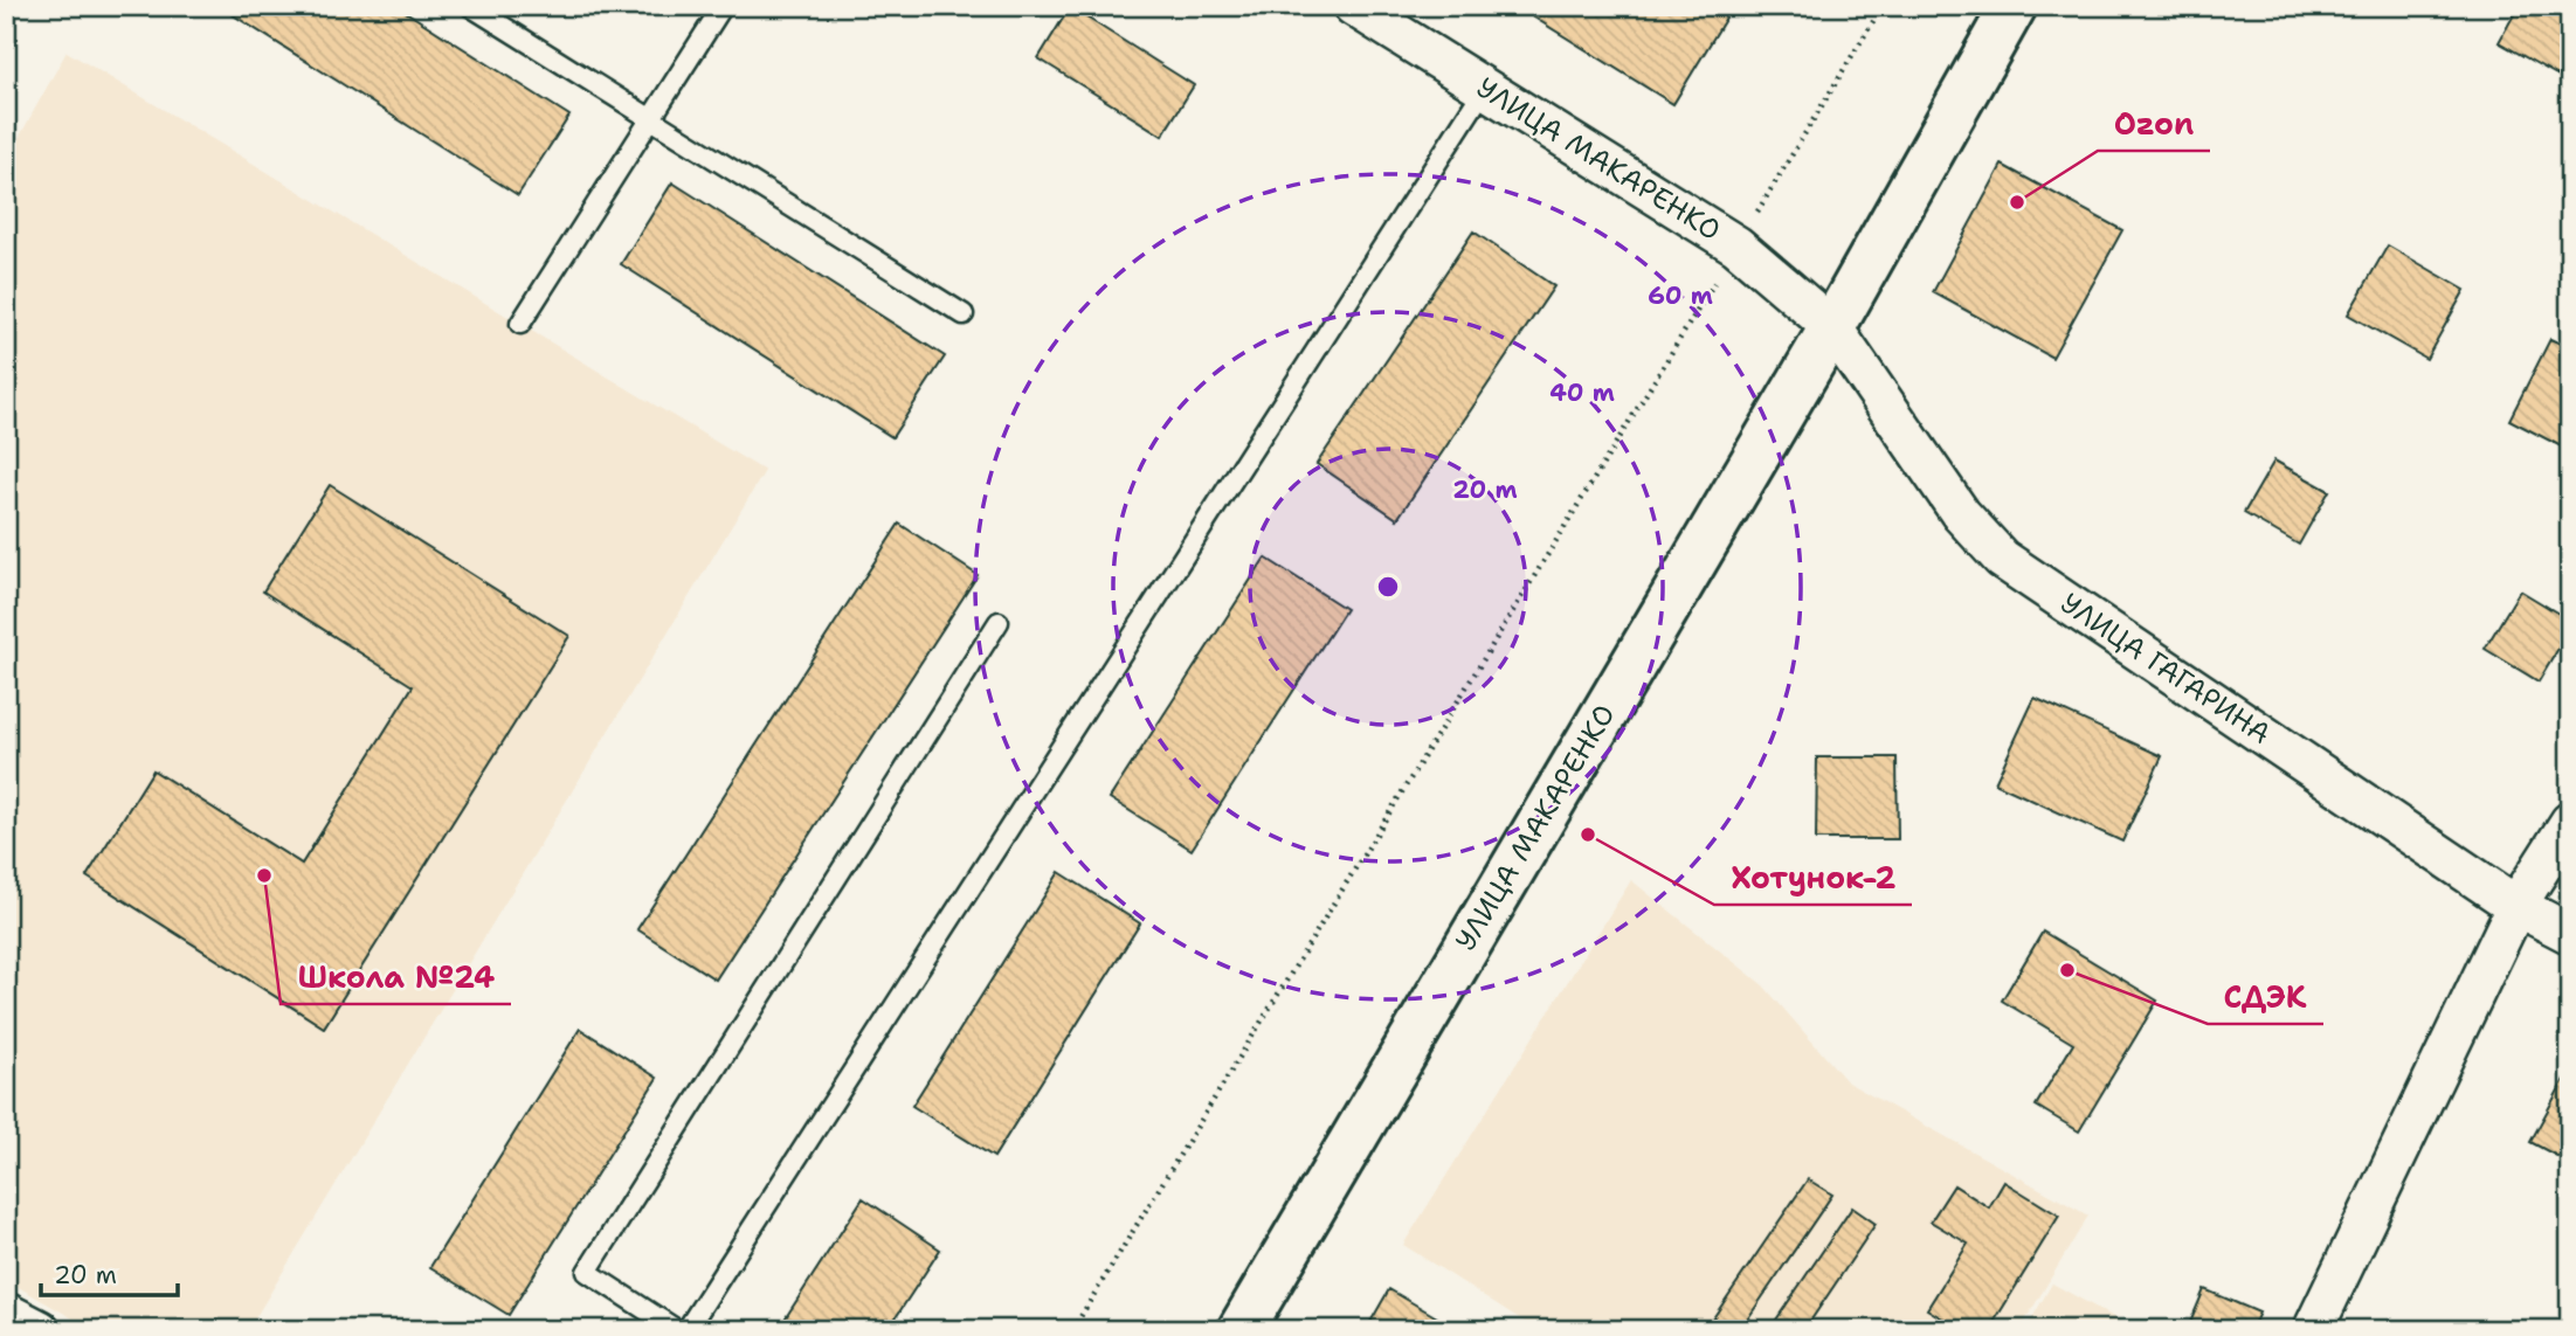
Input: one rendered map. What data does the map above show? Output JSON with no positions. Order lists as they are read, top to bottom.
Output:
{
  "streets": {
    "main road": ["УЛИЦА МАКАРЕНКО"],
    "street": ["УЛИЦА ГАГАРИНА"]
  },
  "crossings": [
    ["УЛИЦА МАКАРЕНКО", "УЛИЦА ГАГАРИНА"]
  ],
  "places": [
    "Ozon",
    "Хотунок-2",
    "Школа №24",
    "СДЭК"
  ],
  "scale_bar": "20 m",
  "rings": ["60 m", "40 m", "20 m"]
}
